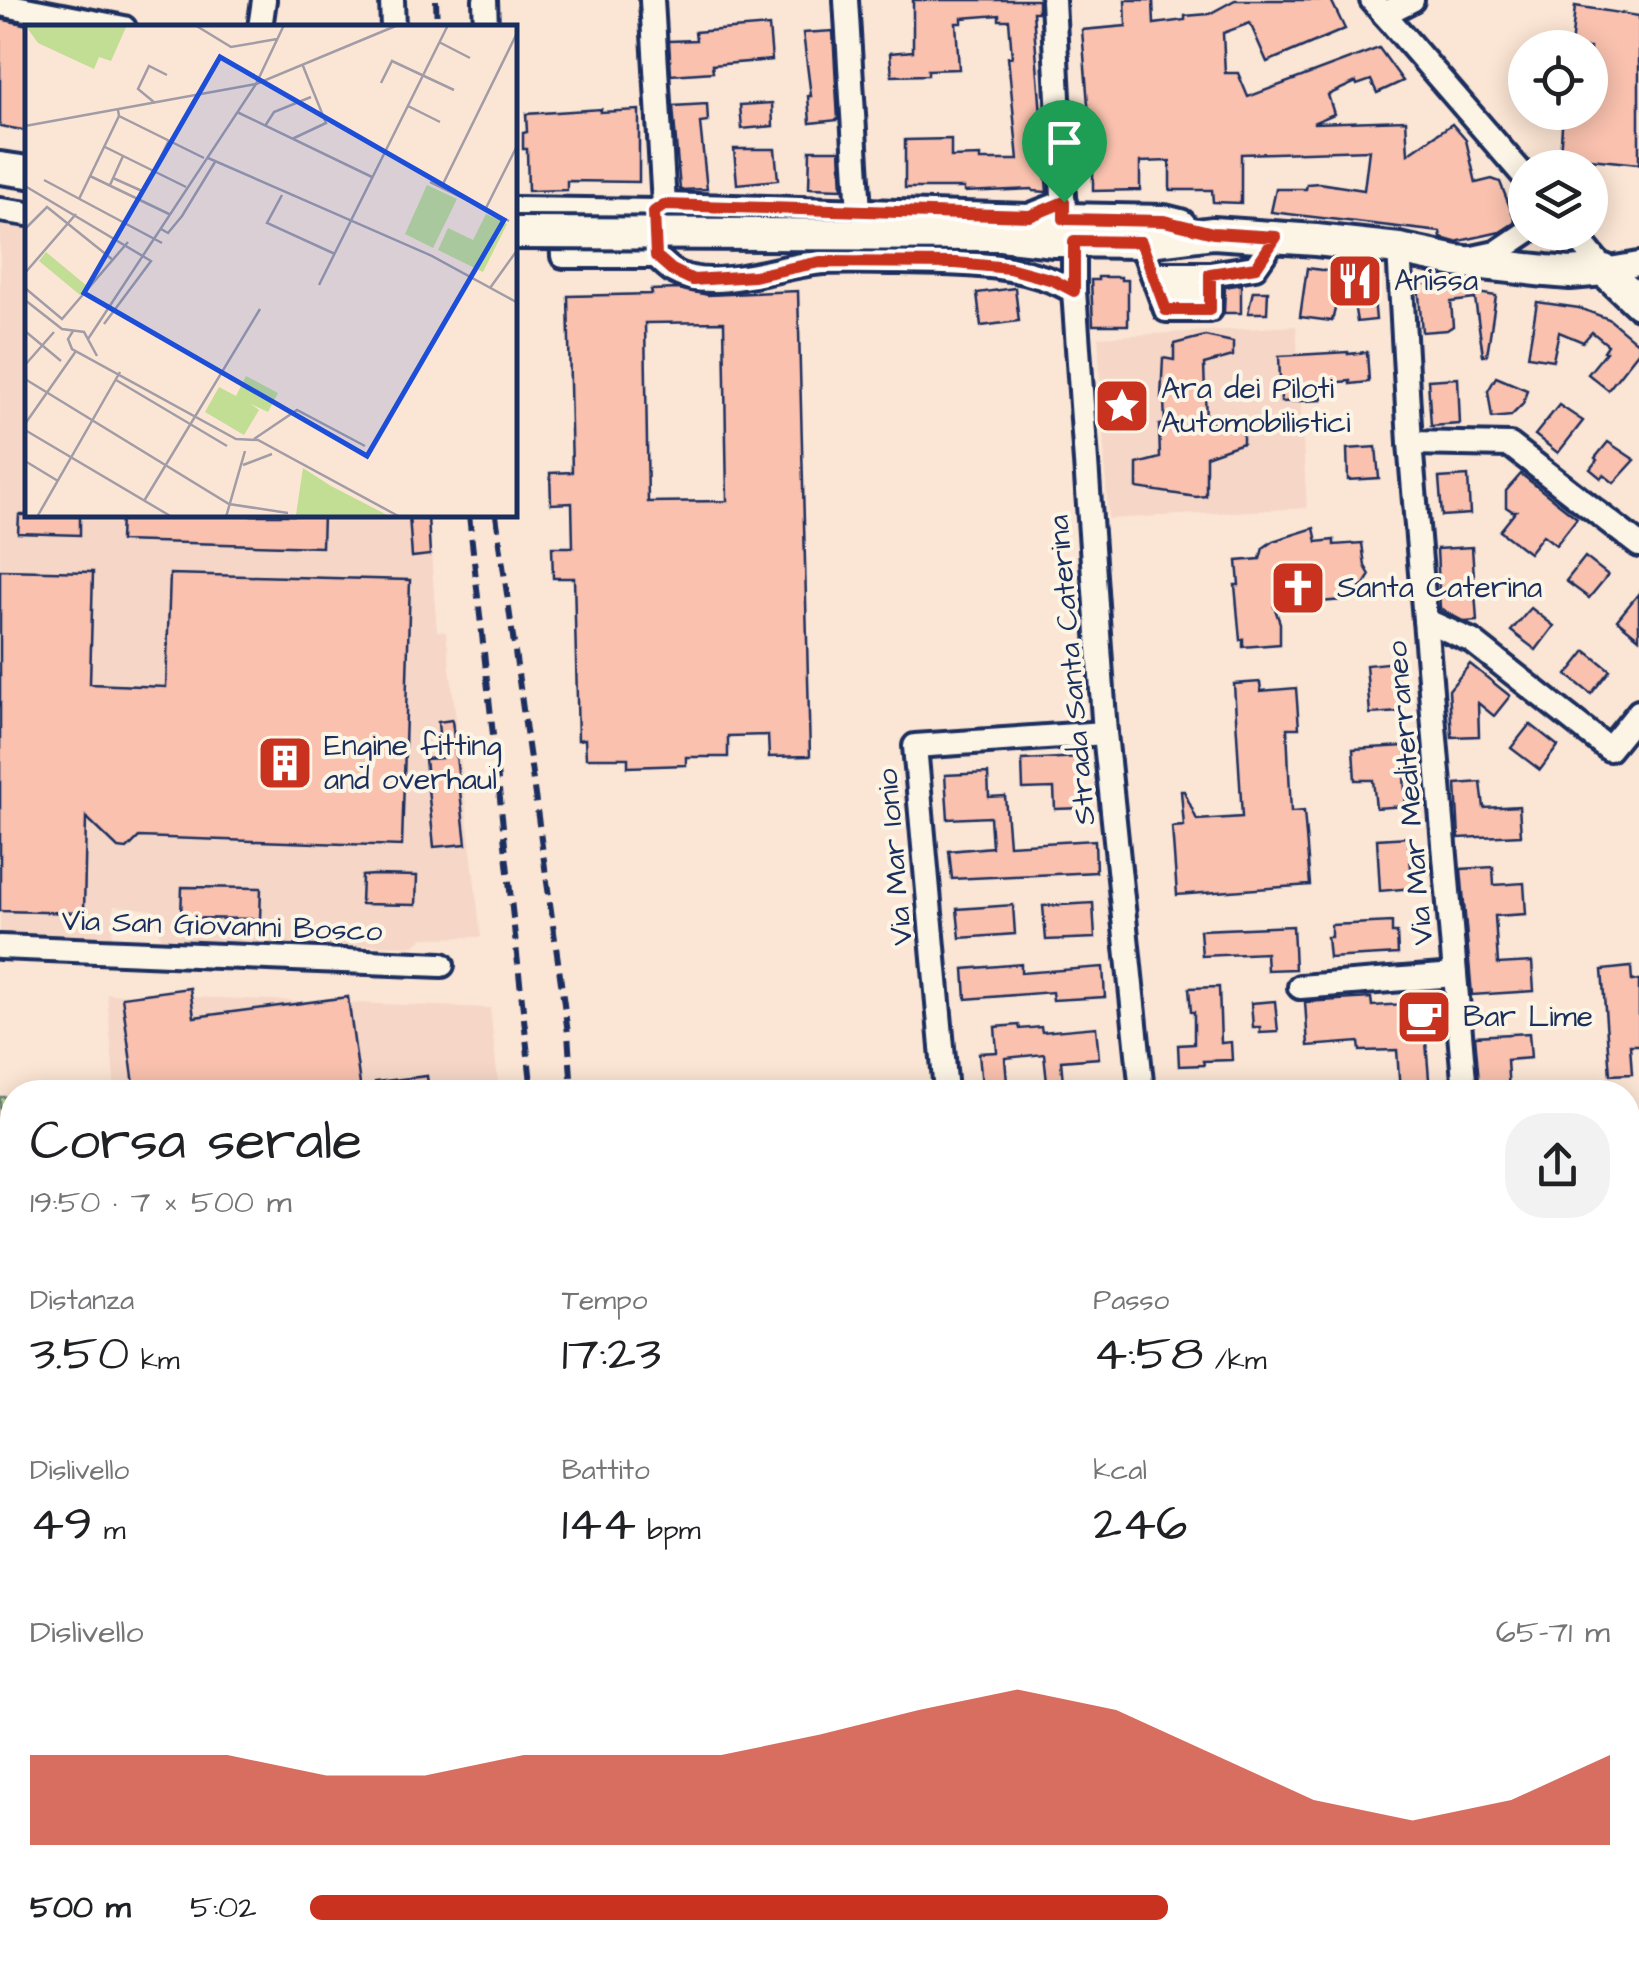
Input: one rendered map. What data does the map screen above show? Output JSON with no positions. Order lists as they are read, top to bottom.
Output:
{
  "streets": {
    "street": [
      "Strada Santa Caterina",
      "Via Mar Mediterraneo",
      "Via Mar Ionio",
      "Via San Giovanni Bosco"
    ]
  },
  "crossings": [
    ["Strada Santa Caterina", "Via Mar Ionio"]
  ],
  "places": {
    "restaurant": ["Anissa"],
    "place": ["Ara dei Piloti Automobilistici"],
    "church": ["Santa Caterina"],
    "building": ["Engine fitting and overhaul"],
    "cafe": ["Bar Lime"]
  },
  "page": {
    "heading": ["Corsa serale", "19:50 · 7 × 500 m"],
    "stats": [
      ["Distanza", "3.50 km"],
      ["Tempo", "17:23"],
      ["Passo", "4:58 /km"],
      ["Dislivello", "49 m"],
      ["Battito", "144 bpm"],
      ["kcal", "246"]
    ],
    "chart": ["Dislivello", "65–71 m"],
    "list": [
      {
        "name": "500 m",
        "note": "5:02"
      }
    ]
  }
}
